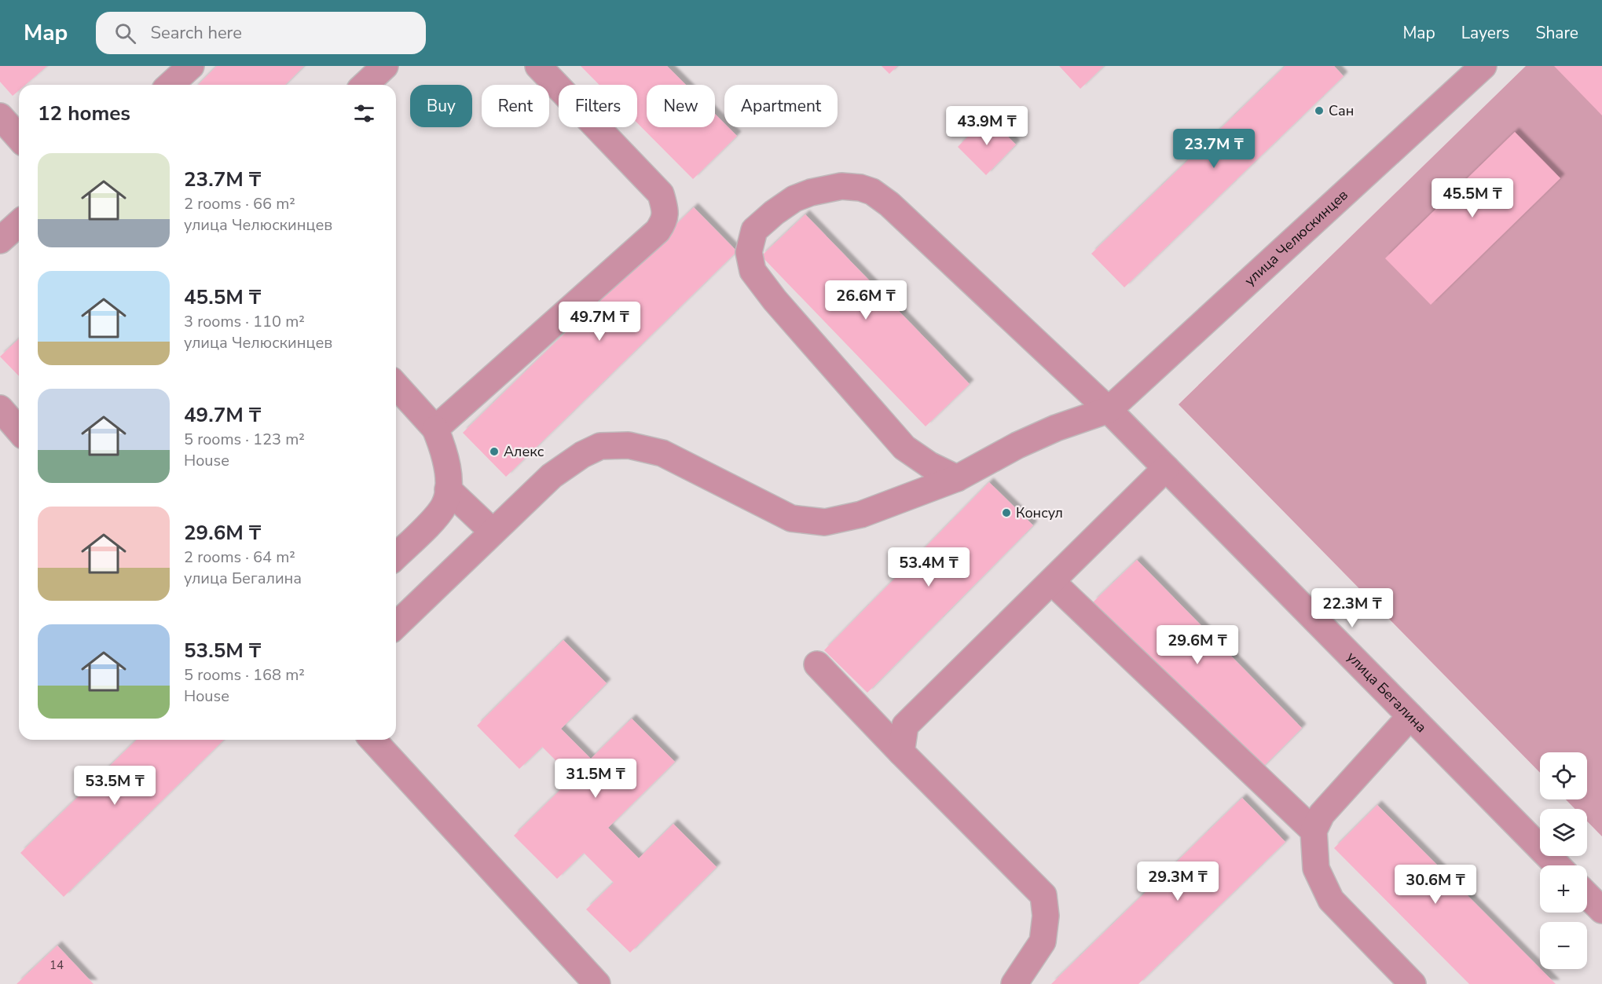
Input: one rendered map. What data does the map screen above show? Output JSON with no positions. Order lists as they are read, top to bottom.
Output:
{
  "streets": {
    "street": ["улица Челюскинцев", "улица Бегалина"]
  },
  "crossings": [
    ["улица Челюскинцев", "улица Бегалина"]
  ],
  "places": ["Сан", "Алекс", "Консул"],
  "house_numbers": ["14"],
  "page": {
    "header": "Map",
    "search": "Search here",
    "nav": ["Map", "Layers", "Share"],
    "chip": [
      "Buy",
      "Rent",
      "Filters",
      "New",
      "Apartment"
    ],
    "heading": "12 homes",
    "price": [
      "43.9M ₸",
      "23.7M ₸",
      "45.5M ₸",
      "26.6M ₸",
      "49.7M ₸",
      "53.4M ₸",
      "22.3M ₸",
      "29.6M ₸",
      "31.5M ₸",
      "53.5M ₸",
      "29.3M ₸",
      "30.6M ₸"
    ],
    "list": [
      {
        "name": "23.7M ₸",
        "note": "2 rooms · 66 m² · улица Челюскинцев"
      },
      {
        "name": "45.5M ₸",
        "note": "3 rooms · 110 m² · улица Челюскинцев"
      },
      {
        "name": "49.7M ₸",
        "note": "5 rooms · 123 m² · House"
      },
      {
        "name": "29.6M ₸",
        "note": "2 rooms · 64 m² · улица Бегалина"
      },
      {
        "name": "53.5M ₸",
        "note": "5 rooms · 168 m² · House"
      }
    ],
    "map_buttons": ["+", "−"]
  }
}
